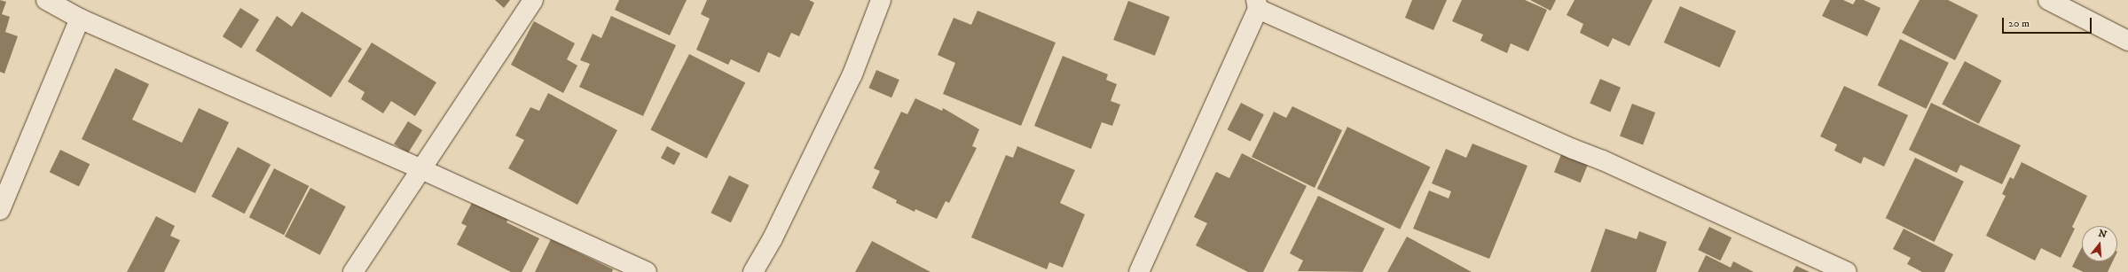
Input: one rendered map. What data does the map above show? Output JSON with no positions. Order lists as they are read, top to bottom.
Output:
{
  "scale_bar": "20 m",
  "north": "top"
}
